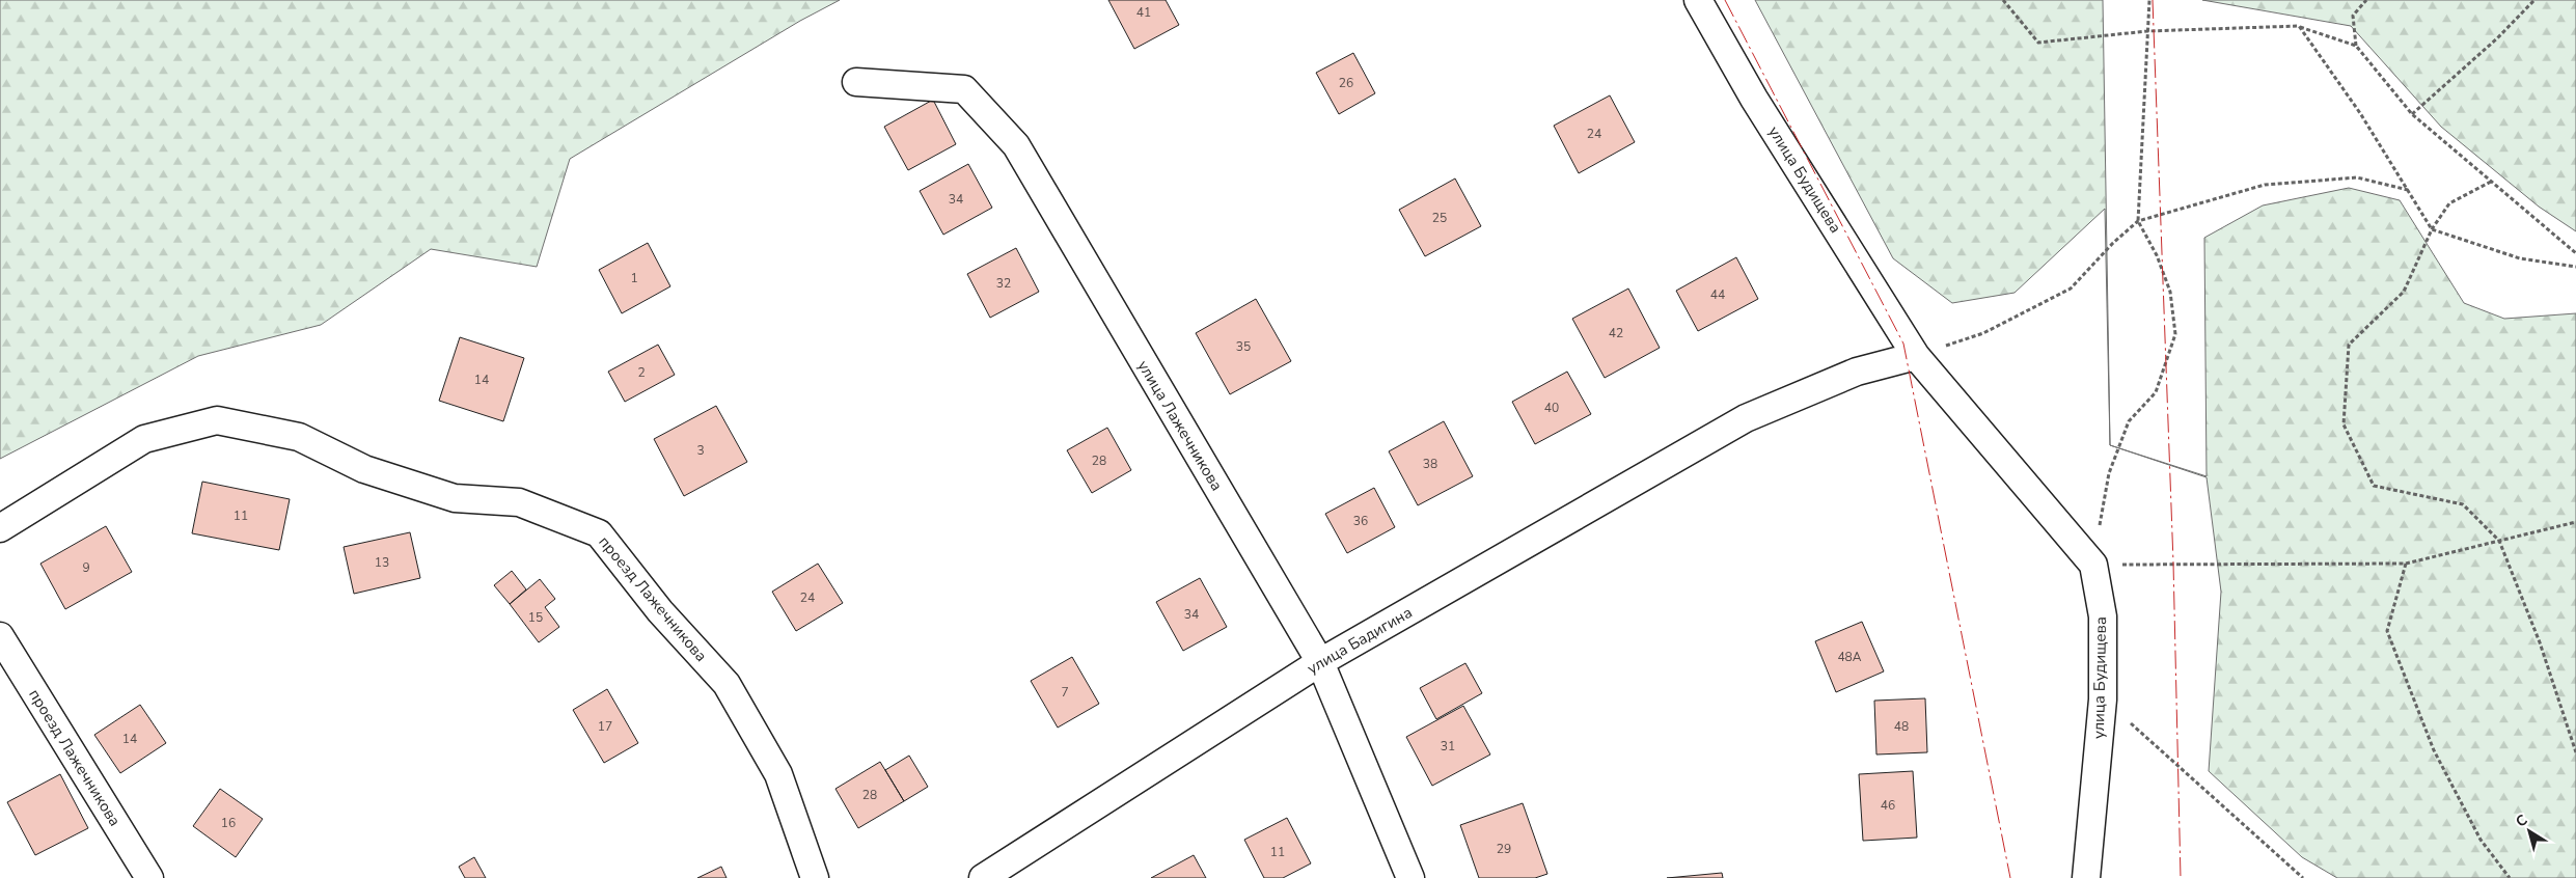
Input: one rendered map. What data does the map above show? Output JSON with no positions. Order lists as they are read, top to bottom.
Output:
{
  "streets": {
    "street": [
      "улица Будищева",
      "улица Лажечникова",
      "проезд Лажечникова",
      "улица Бадигина"
    ]
  },
  "crossings": [
    ["улица Будищева", "улица Бадигина"],
    ["улица Лажечникова", "улица Бадигина"]
  ],
  "house_numbers": [
    "41",
    "26",
    "24",
    "34",
    "25",
    "1",
    "32",
    "44",
    "42",
    "35",
    "2",
    "14",
    "40",
    "3",
    "28",
    "38",
    "11",
    "36",
    "13",
    "9",
    "24",
    "34",
    "15",
    "48А",
    "7",
    "17",
    "48",
    "14",
    "31",
    "28",
    "46",
    "16",
    "29",
    "11"
  ],
  "north": "top left"
}
